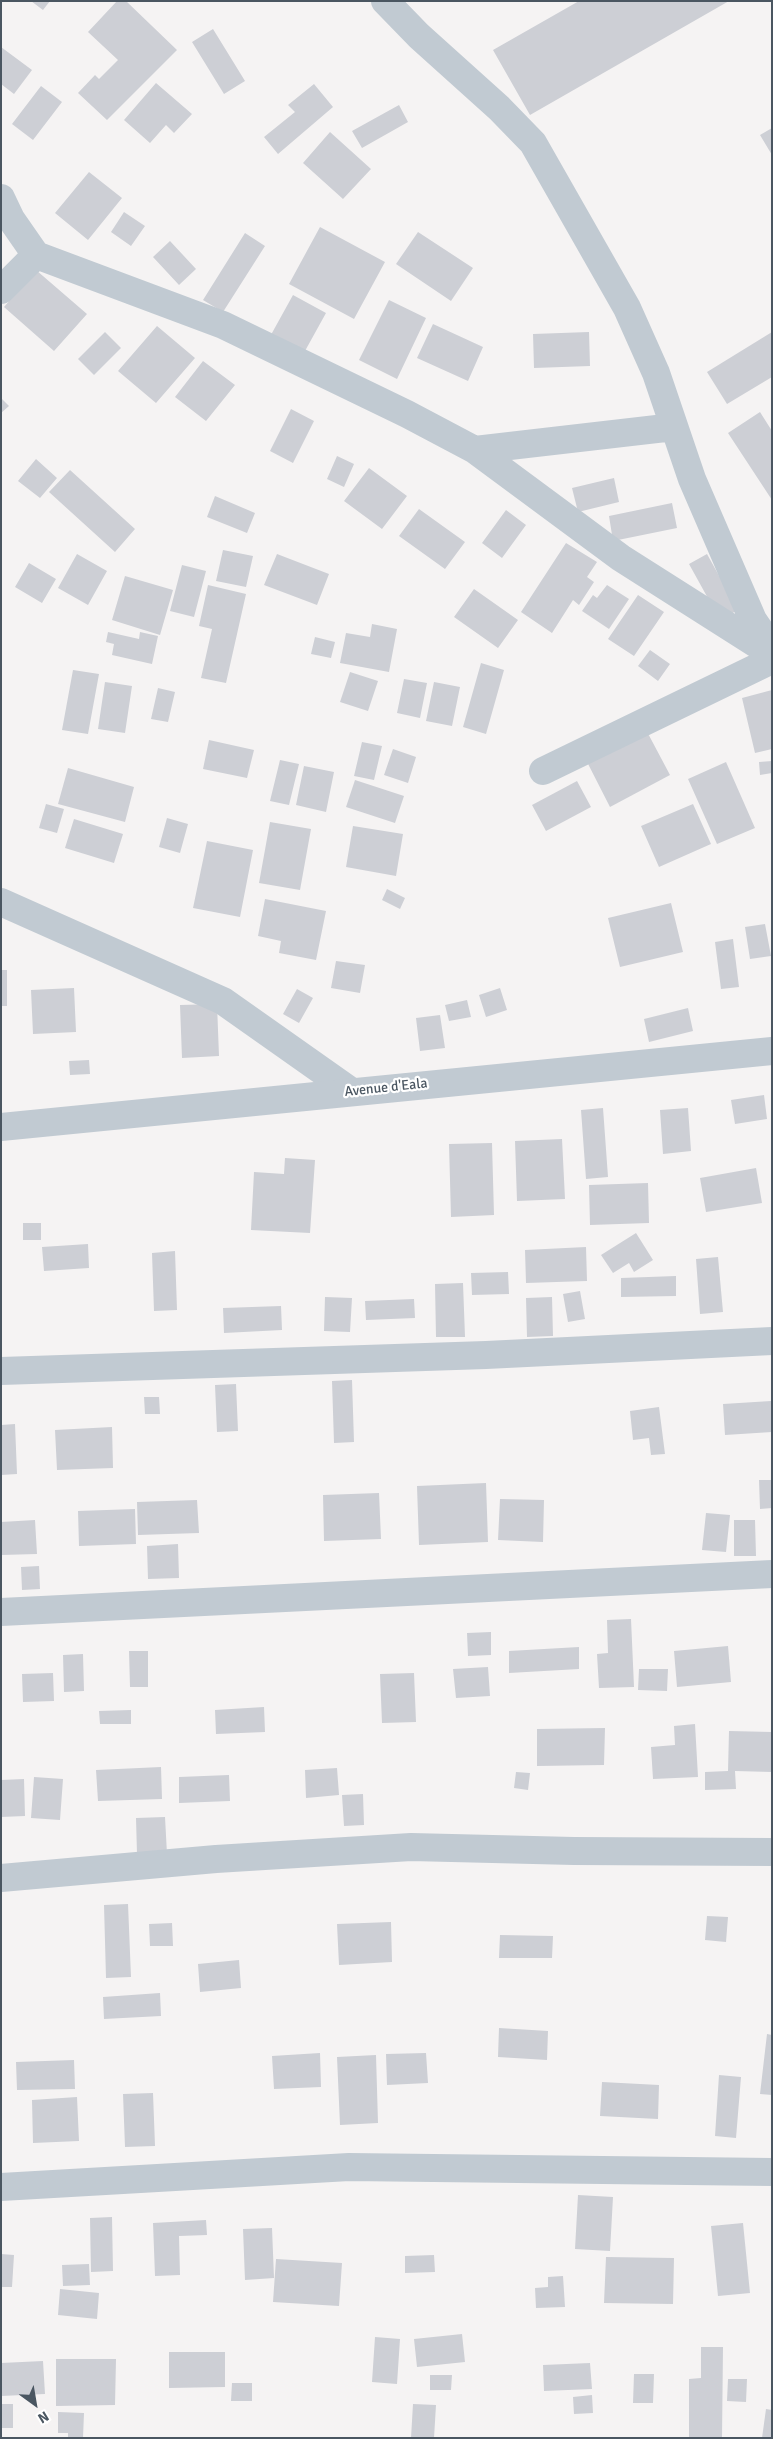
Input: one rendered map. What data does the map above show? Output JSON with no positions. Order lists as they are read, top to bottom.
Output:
{
  "streets": {
    "street": ["Avenue d'Eala"]
  },
  "north": "bottom right"
}
